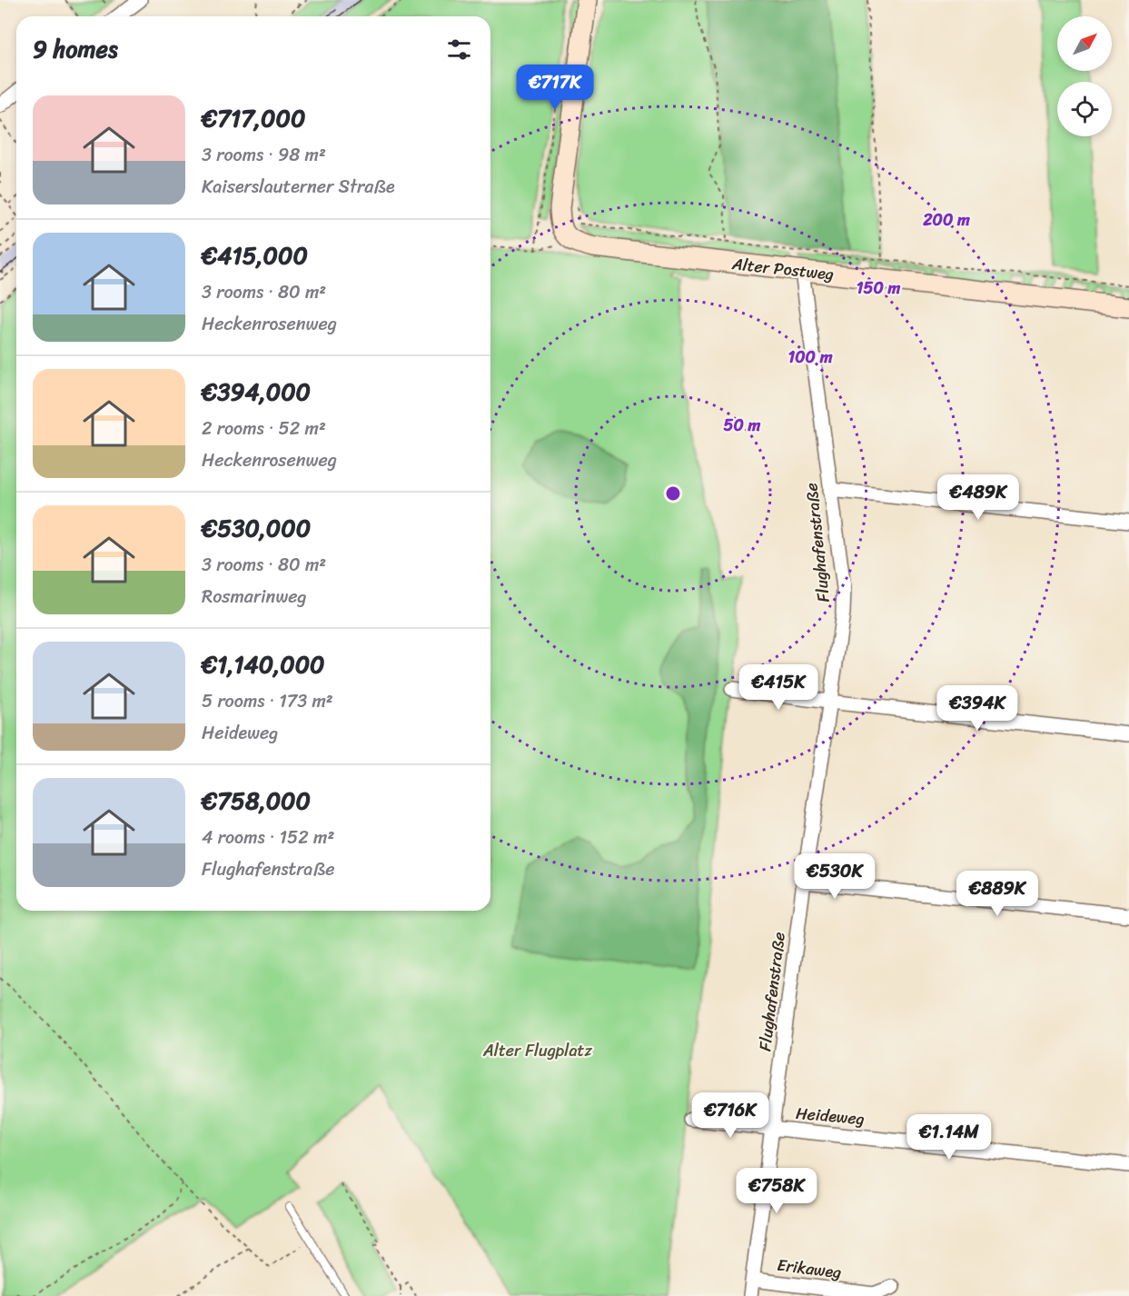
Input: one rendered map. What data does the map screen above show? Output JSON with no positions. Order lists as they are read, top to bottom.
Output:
{
  "streets": {
    "main road": ["Alter Postweg"],
    "street": ["Flughafenstraße", "Heideweg", "Erikaweg"]
  },
  "crossings": [
    ["Alter Postweg", "Flughafenstraße"],
    ["Flughafenstraße", "Heideweg"],
    ["Flughafenstraße", "Erikaweg"]
  ],
  "parks": ["Alter Flugplatz"],
  "north": "top right",
  "page": {
    "heading": "9 homes",
    "price": [
      "€717K",
      "€489K",
      "€415K",
      "€394K",
      "€530K",
      "€889K",
      "€716K",
      "€1.14M",
      "€758K"
    ],
    "list": [
      {
        "name": "€717,000",
        "note": "3 rooms · 98 m² · Kaiserslauterner Straße"
      },
      {
        "name": "€415,000",
        "note": "3 rooms · 80 m² · Heckenrosenweg"
      },
      {
        "name": "€394,000",
        "note": "2 rooms · 52 m² · Heckenrosenweg"
      },
      {
        "name": "€530,000",
        "note": "3 rooms · 80 m² · Rosmarinweg"
      },
      {
        "name": "€1,140,000",
        "note": "5 rooms · 173 m² · Heideweg"
      },
      {
        "name": "€758,000",
        "note": "4 rooms · 152 m² · Flughafenstraße"
      }
    ]
  },
  "rings": [
    "200 m",
    "150 m",
    "100 m",
    "50 m"
  ]
}
